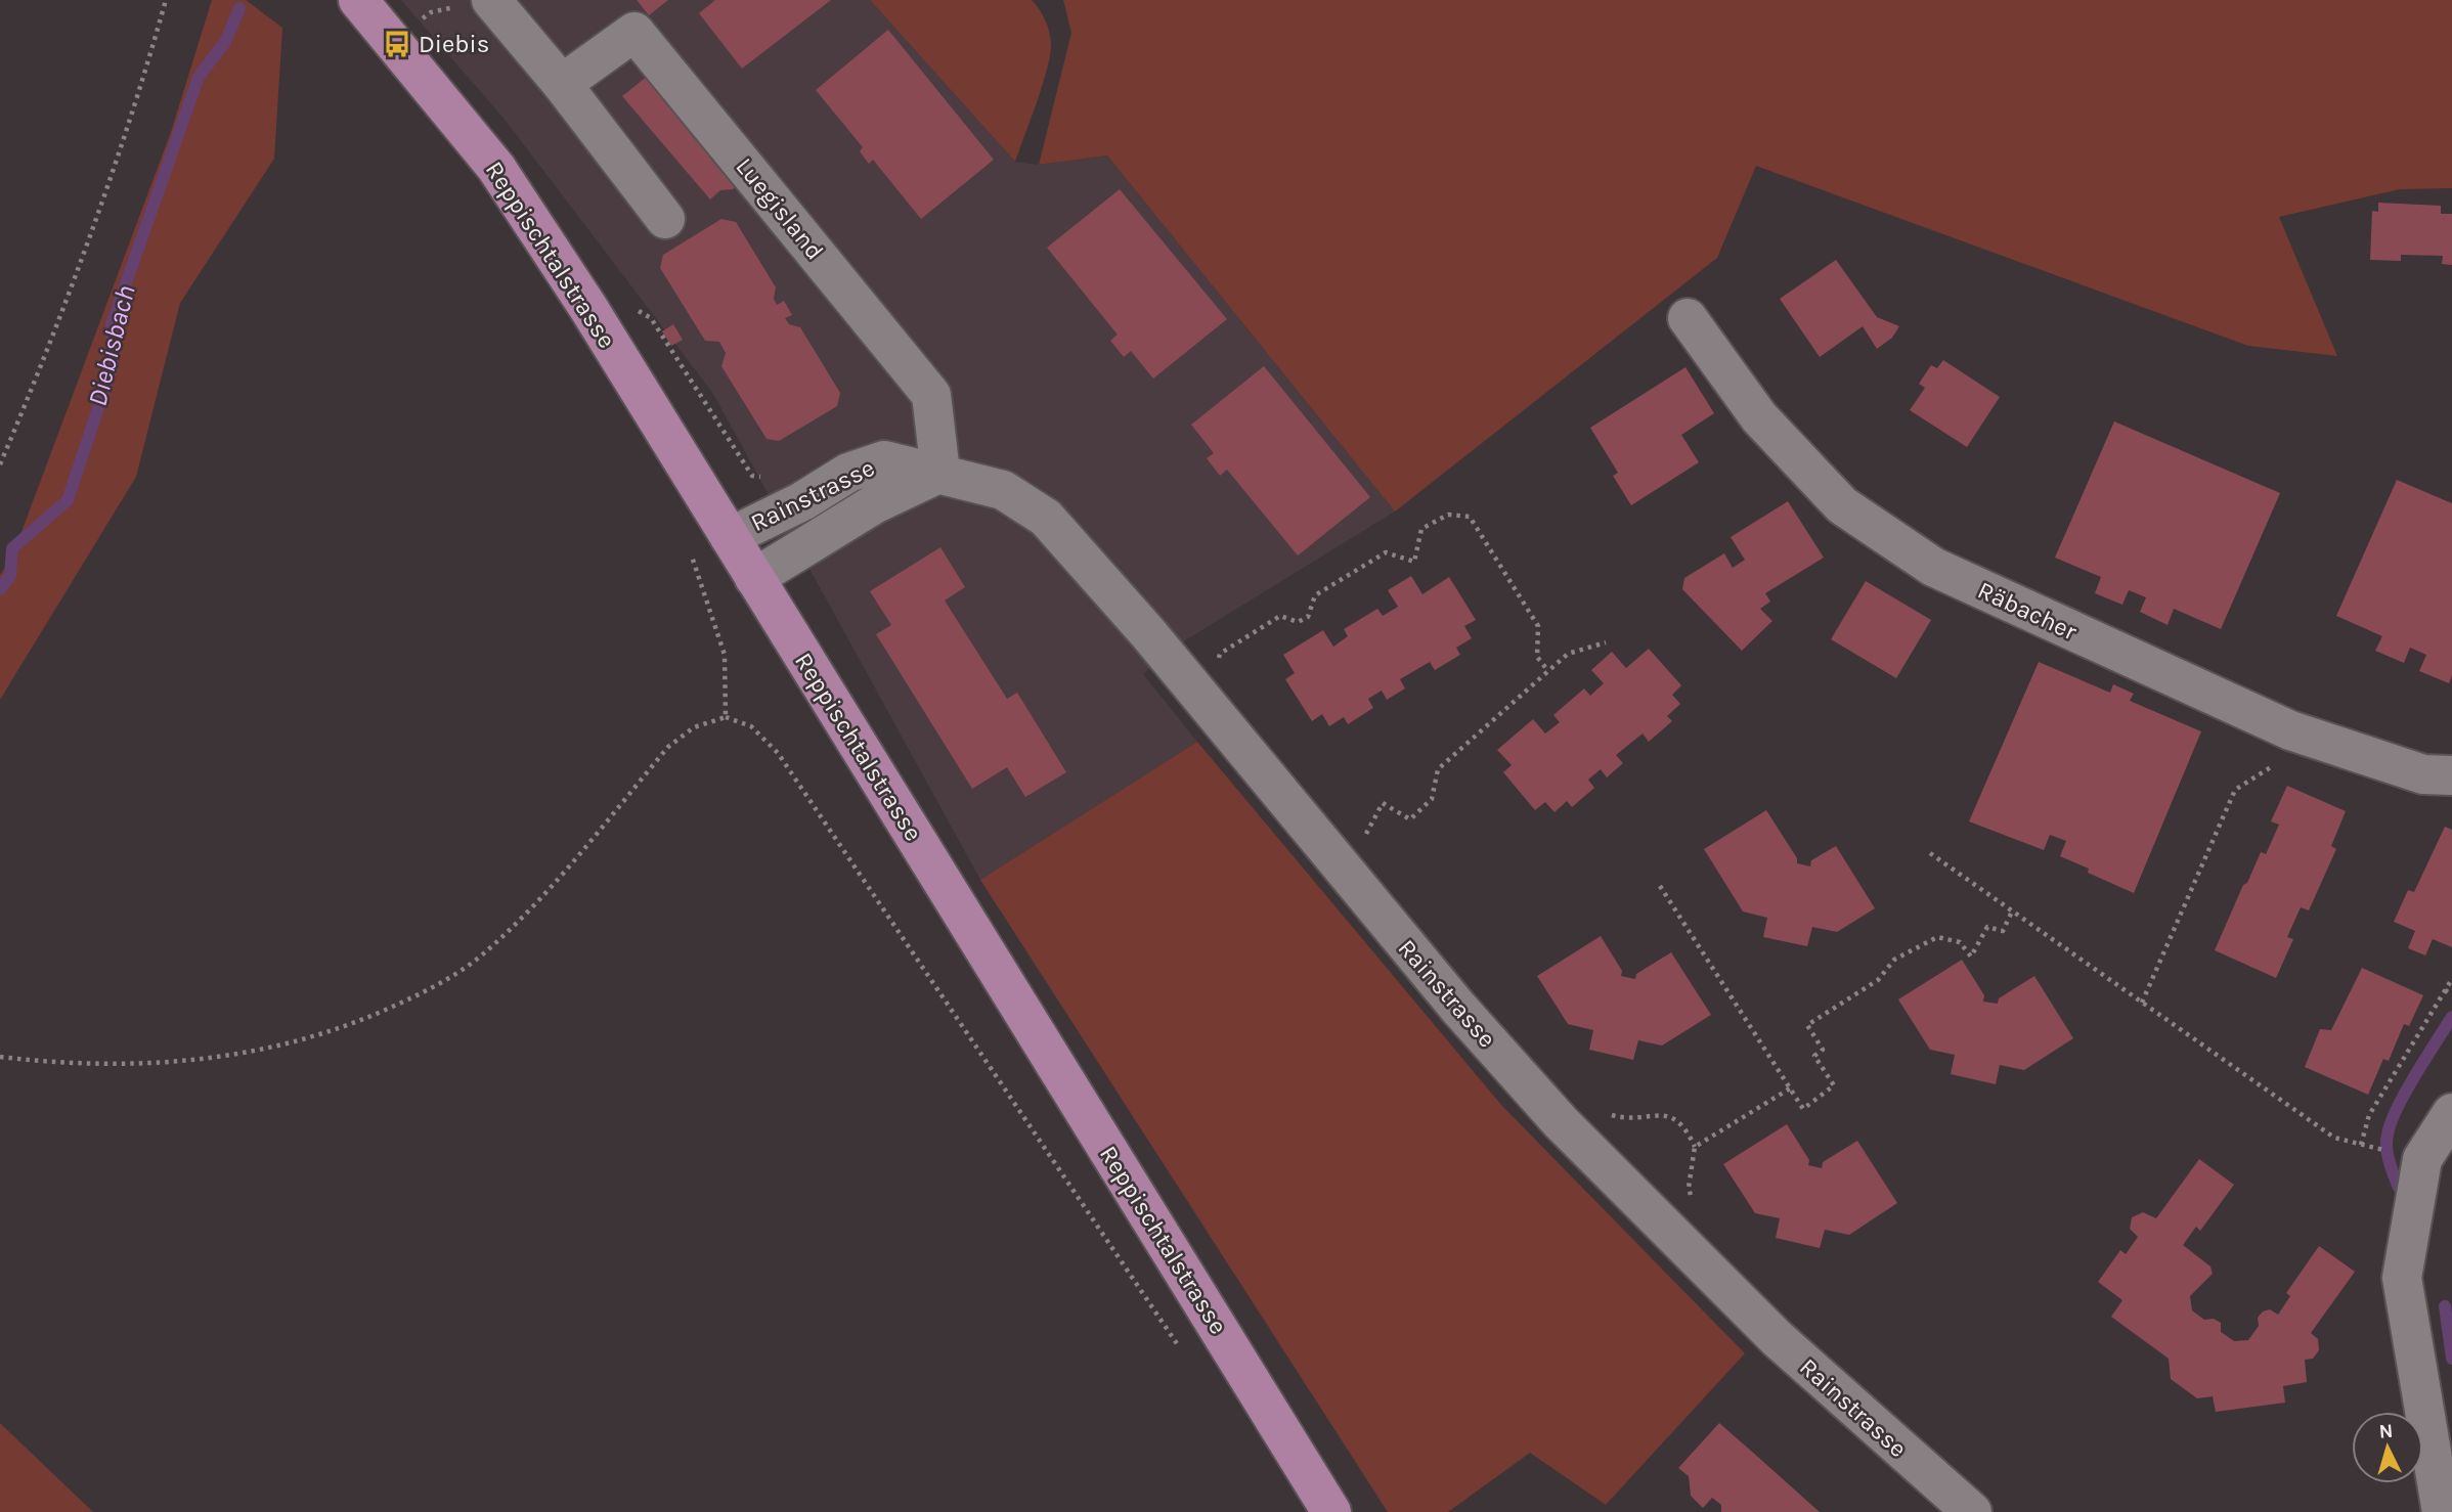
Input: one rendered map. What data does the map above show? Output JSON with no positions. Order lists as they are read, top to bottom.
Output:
{
  "streets": {
    "main road": ["Reppischtalstrasse"],
    "street": ["Luegisland", "Rainstrasse", "Räbacher"]
  },
  "crossings": [
    ["Luegisland", "Rainstrasse"],
    ["Reppischtalstrasse", "Rainstrasse"]
  ],
  "water": ["Diebisbach"],
  "places": {
    "bus stop": ["Diebis"]
  },
  "north": "top"
}
